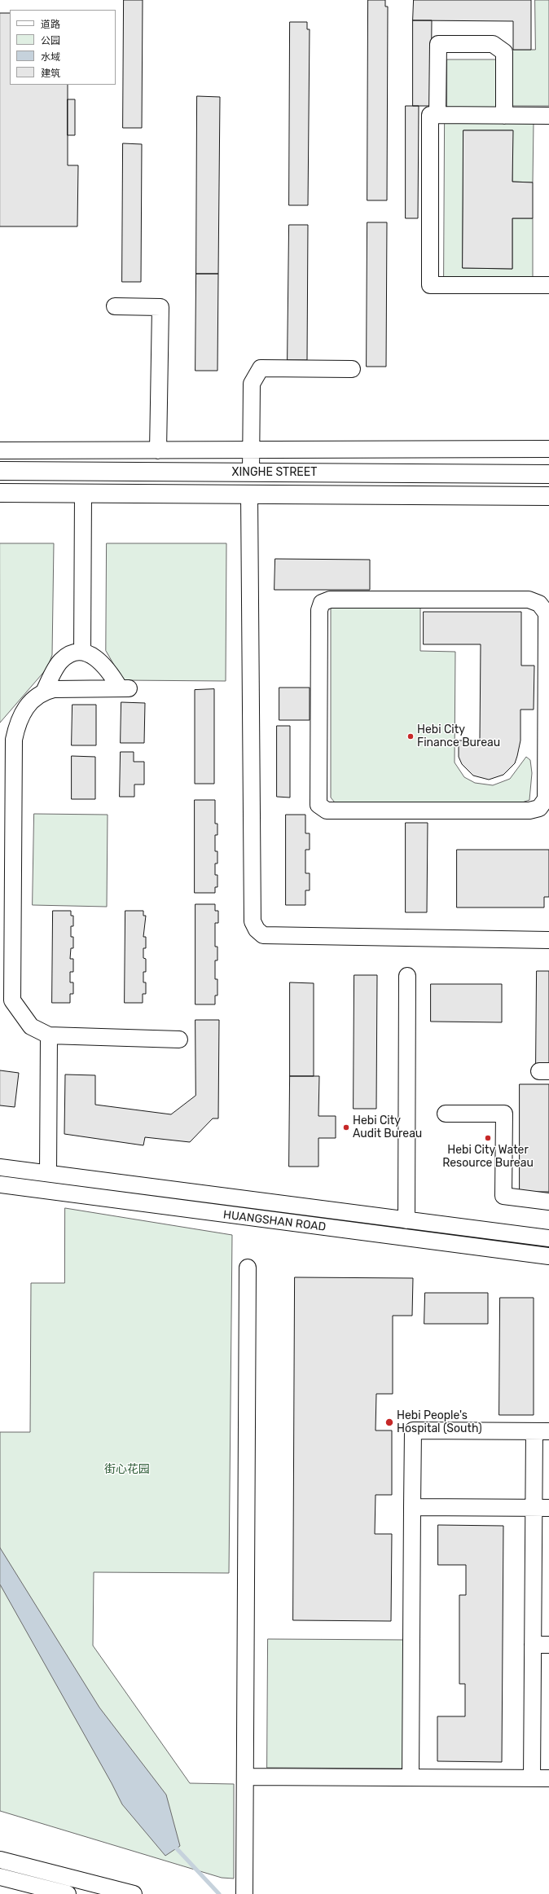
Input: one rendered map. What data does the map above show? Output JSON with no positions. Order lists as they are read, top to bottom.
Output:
{
  "streets": {
    "main road": ["XINGHE STREET"],
    "street": ["HUANGSHAN ROAD"]
  },
  "parks": ["街心花园"],
  "places": [
    "Hebi City Finance Bureau",
    "Hebi City Audit Bureau",
    "Hebi City Water Resource Bureau",
    "Hebi People's Hospital (South)"
  ],
  "legend": [
    "道路",
    "公园",
    "水域",
    "建筑"
  ]
}
